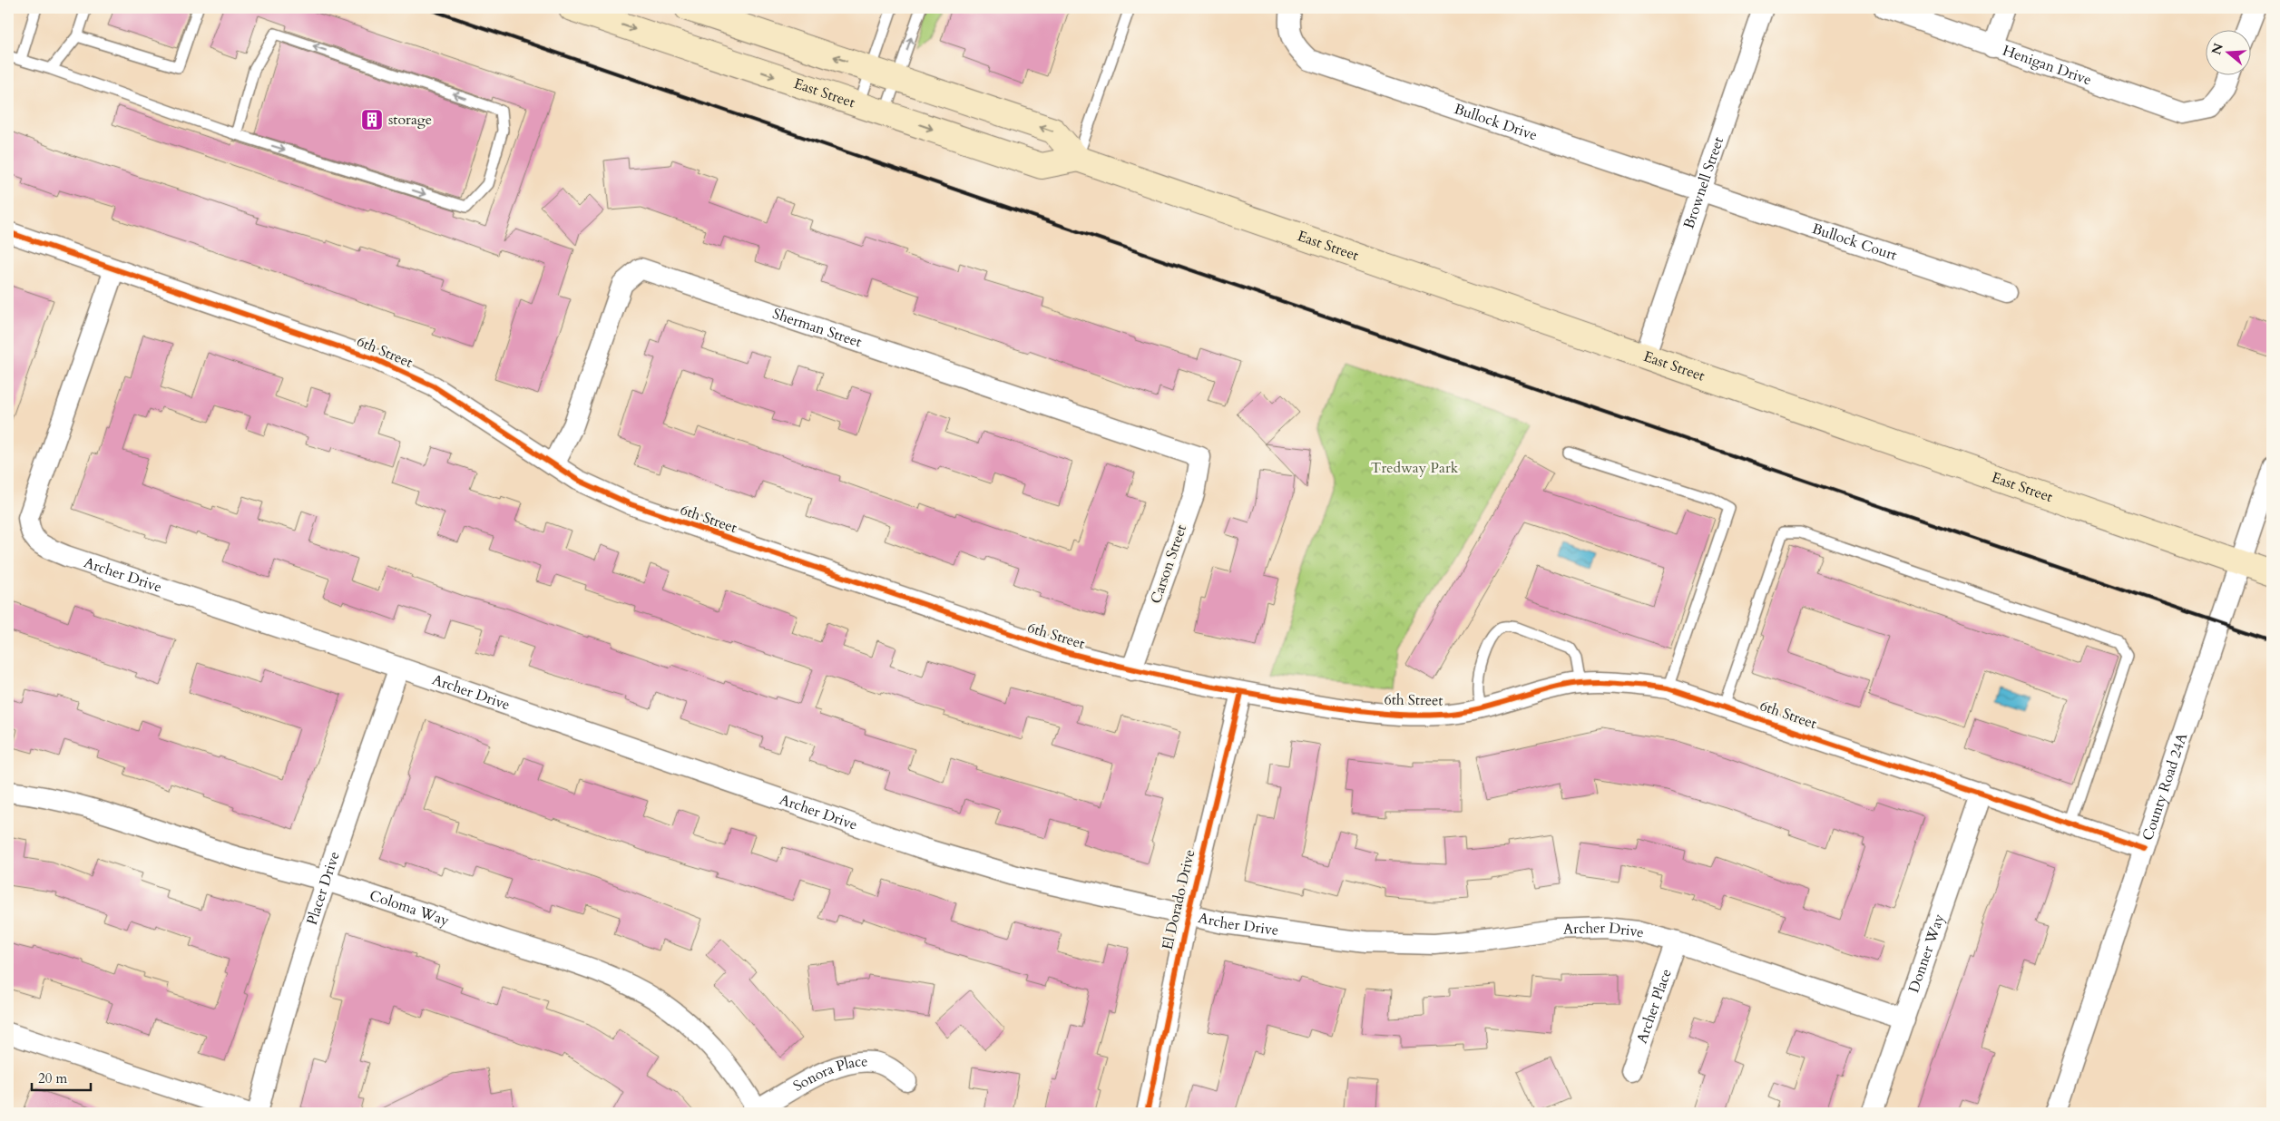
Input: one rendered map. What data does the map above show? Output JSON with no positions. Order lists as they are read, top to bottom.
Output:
{
  "streets": {
    "street": [
      "Henigan Drive",
      "East Street",
      "Bullock Drive",
      "Brownell Street",
      "Bullock Court",
      "Sherman Street",
      "6th Street",
      "Carson Street",
      "Archer Drive",
      "County Road 24A",
      "Placer Drive",
      "El Dorado Drive",
      "Coloma Way",
      "Donner Way",
      "Archer Place",
      "Sonora Place"
    ]
  },
  "crossings": [
    ["East Street", "Brownell Street"],
    ["East Street", "County Road 24A"],
    ["Bullock Drive", "Brownell Street"],
    ["Bullock Drive", "Bullock Court"],
    ["Brownell Street", "Bullock Court"],
    ["Sherman Street", "6th Street"],
    ["Sherman Street", "Carson Street"],
    ["6th Street", "Carson Street"],
    ["6th Street", "Archer Drive"],
    ["6th Street", "County Road 24A"],
    ["6th Street", "El Dorado Drive"],
    ["6th Street", "Donner Way"],
    ["Archer Drive", "Placer Drive"],
    ["Archer Drive", "El Dorado Drive"],
    ["Archer Drive", "Donner Way"],
    ["Archer Drive", "Archer Place"],
    ["Placer Drive", "Coloma Way"],
    ["Coloma Way", "Sonora Place"]
  ],
  "parks": ["Tredway Park"],
  "places": {
    "building": ["storage"]
  },
  "scale_bar": "20 m",
  "north": "left"
}
